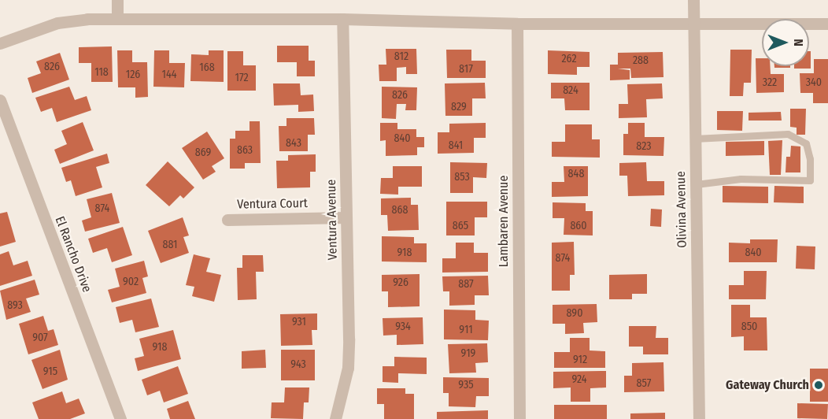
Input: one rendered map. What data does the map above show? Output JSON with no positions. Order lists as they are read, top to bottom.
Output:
{
  "streets": {
    "street": [
      "Ventura Court",
      "Olivina Avenue",
      "Ventura Avenue",
      "Lambaren Avenue",
      "El Rancho Drive"
    ]
  },
  "crossings": [
    ["Ventura Court", "Ventura Avenue"]
  ],
  "places": ["Gateway Church"],
  "house_numbers": [
    "812",
    "262",
    "288",
    "826",
    "168",
    "817",
    "118",
    "126",
    "144",
    "172",
    "322",
    "340",
    "824",
    "826",
    "829",
    "840",
    "843",
    "841",
    "823",
    "863",
    "869",
    "848",
    "853",
    "874",
    "868",
    "865",
    "860",
    "881",
    "918",
    "840",
    "874",
    "902",
    "926",
    "887",
    "893",
    "890",
    "931",
    "934",
    "850",
    "911",
    "907",
    "918",
    "919",
    "912",
    "943",
    "915",
    "924",
    "857",
    "935"
  ],
  "north": "right"
}
